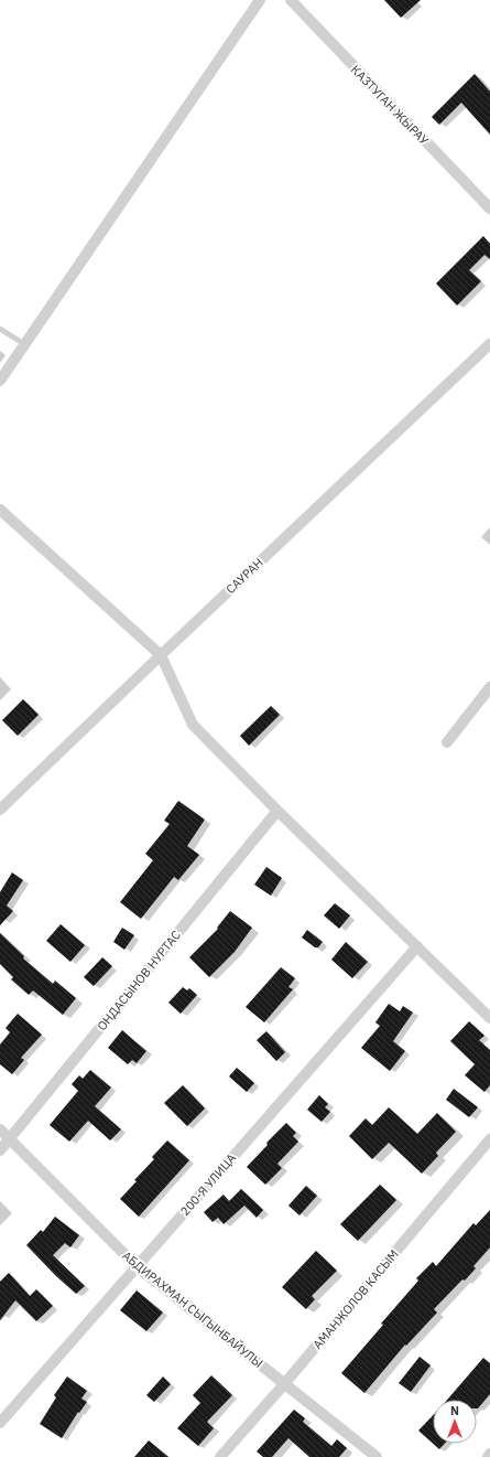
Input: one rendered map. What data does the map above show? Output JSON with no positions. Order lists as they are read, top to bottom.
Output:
{
  "streets": {
    "street": [
      "КАЗТУГАН ЖЫРАУ",
      "САУРАН",
      "ОНДАСЫНОВ НУРТАС",
      "200-Я УЛИЦА",
      "АМАНЖОЛОВ КАСЫМ",
      "АБДИРАХМАН СЫГЫНБАЙУЛЫ"
    ]
  },
  "crossings": [
    ["ОНДАСЫНОВ НУРТАС", "АБДИРАХМАН СЫГЫНБАЙУЛЫ"],
    ["200-Я УЛИЦА", "АБДИРАХМАН СЫГЫНБАЙУЛЫ"],
    ["АМАНЖОЛОВ КАСЫМ", "АБДИРАХМАН СЫГЫНБАЙУЛЫ"]
  ],
  "north": "top"
}
